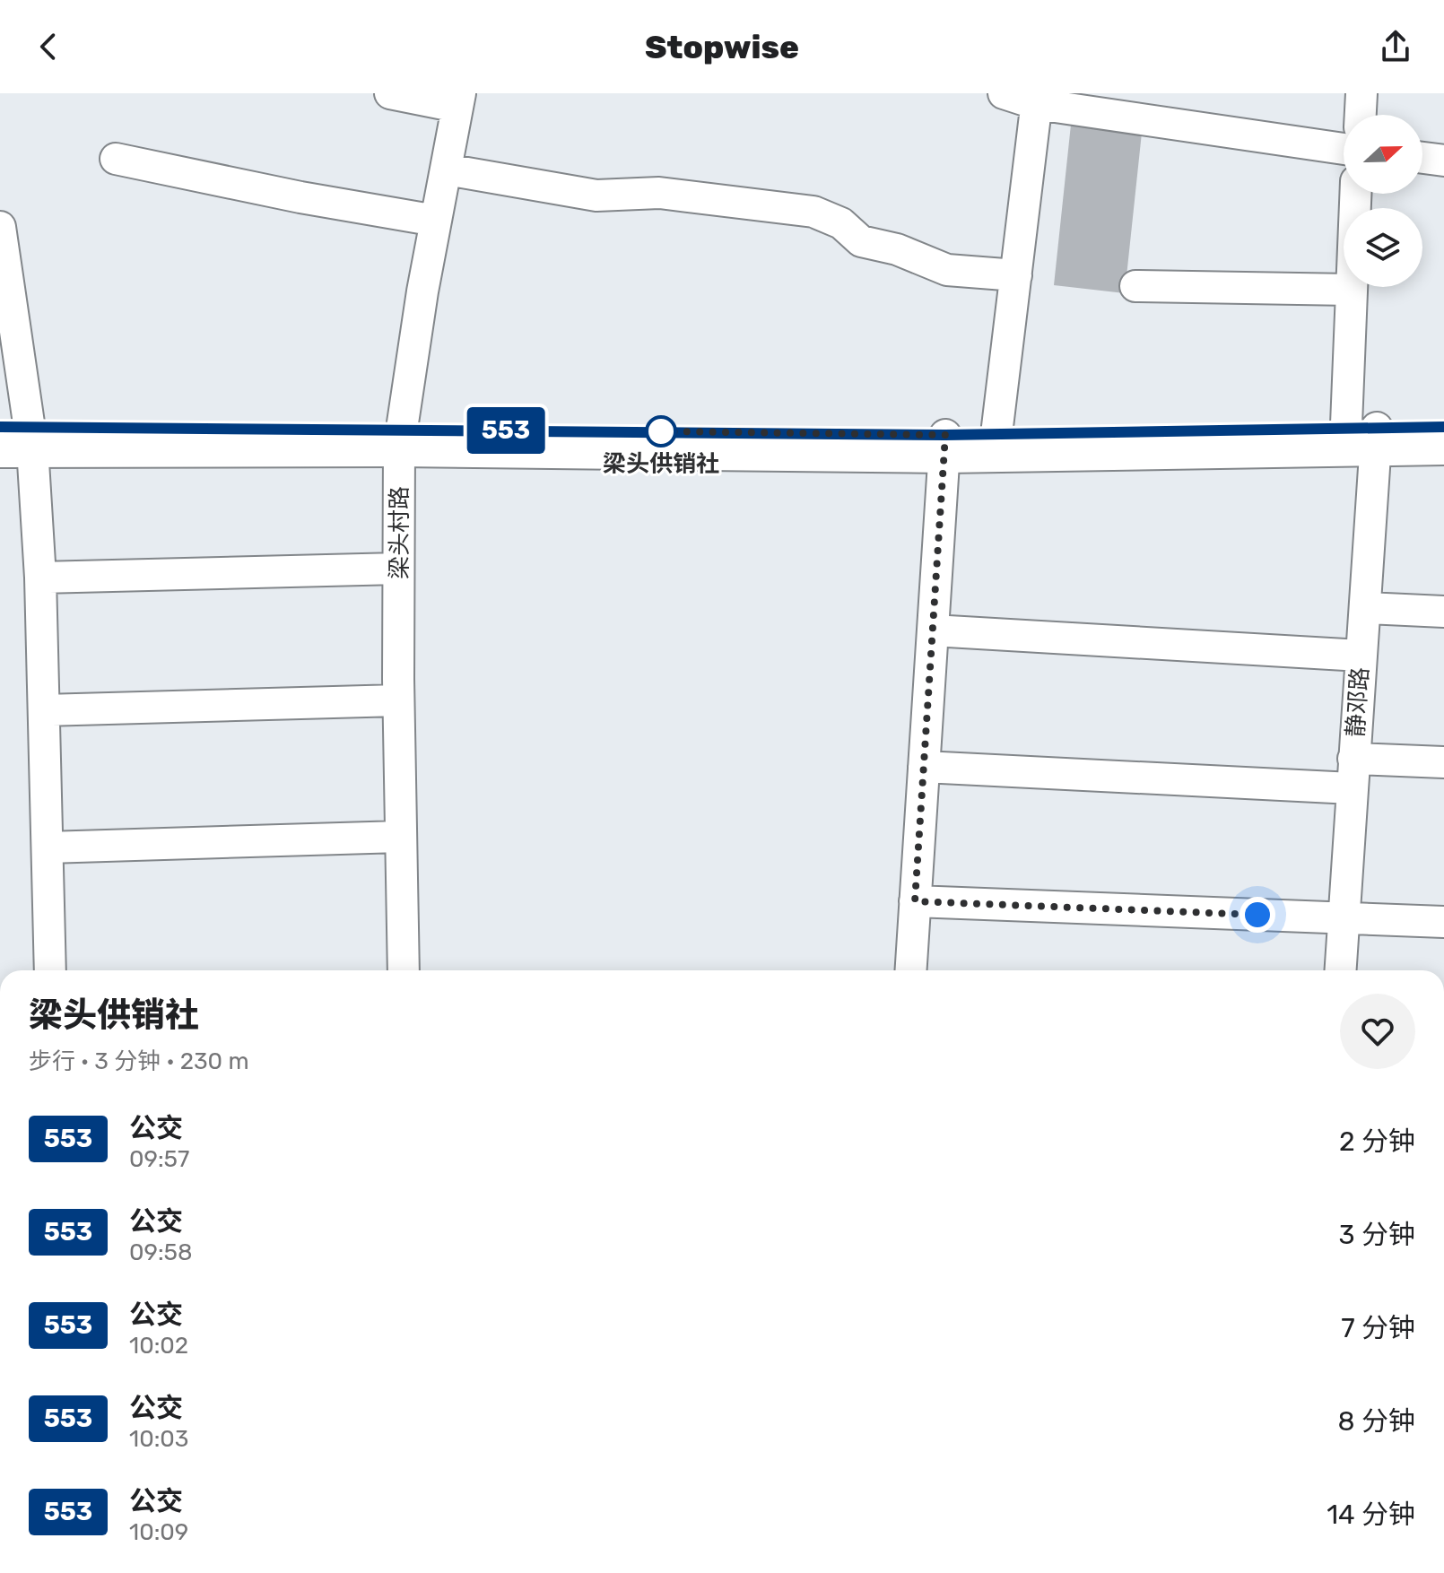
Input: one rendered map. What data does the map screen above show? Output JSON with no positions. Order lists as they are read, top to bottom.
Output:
{
  "streets": {
    "street": ["梁头村路", "静邓路"]
  },
  "places": ["梁头供销社"],
  "lines": ["bus line 553"],
  "north": "right",
  "page": {
    "header": "Stopwise",
    "on_map": "553",
    "heading": ["梁头供销社", "步行 · 3 分钟 · 230 m"],
    "list": [
      {
        "mark": "553",
        "name": "公交",
        "note": "09:57",
        "value": "2 分钟"
      },
      {
        "mark": "553",
        "name": "公交",
        "note": "09:58",
        "value": "3 分钟"
      },
      {
        "mark": "553",
        "name": "公交",
        "note": "10:02",
        "value": "7 分钟"
      },
      {
        "mark": "553",
        "name": "公交",
        "note": "10:03",
        "value": "8 分钟"
      },
      {
        "mark": "553",
        "name": "公交",
        "note": "10:09",
        "value": "14 分钟"
      }
    ]
  }
}
